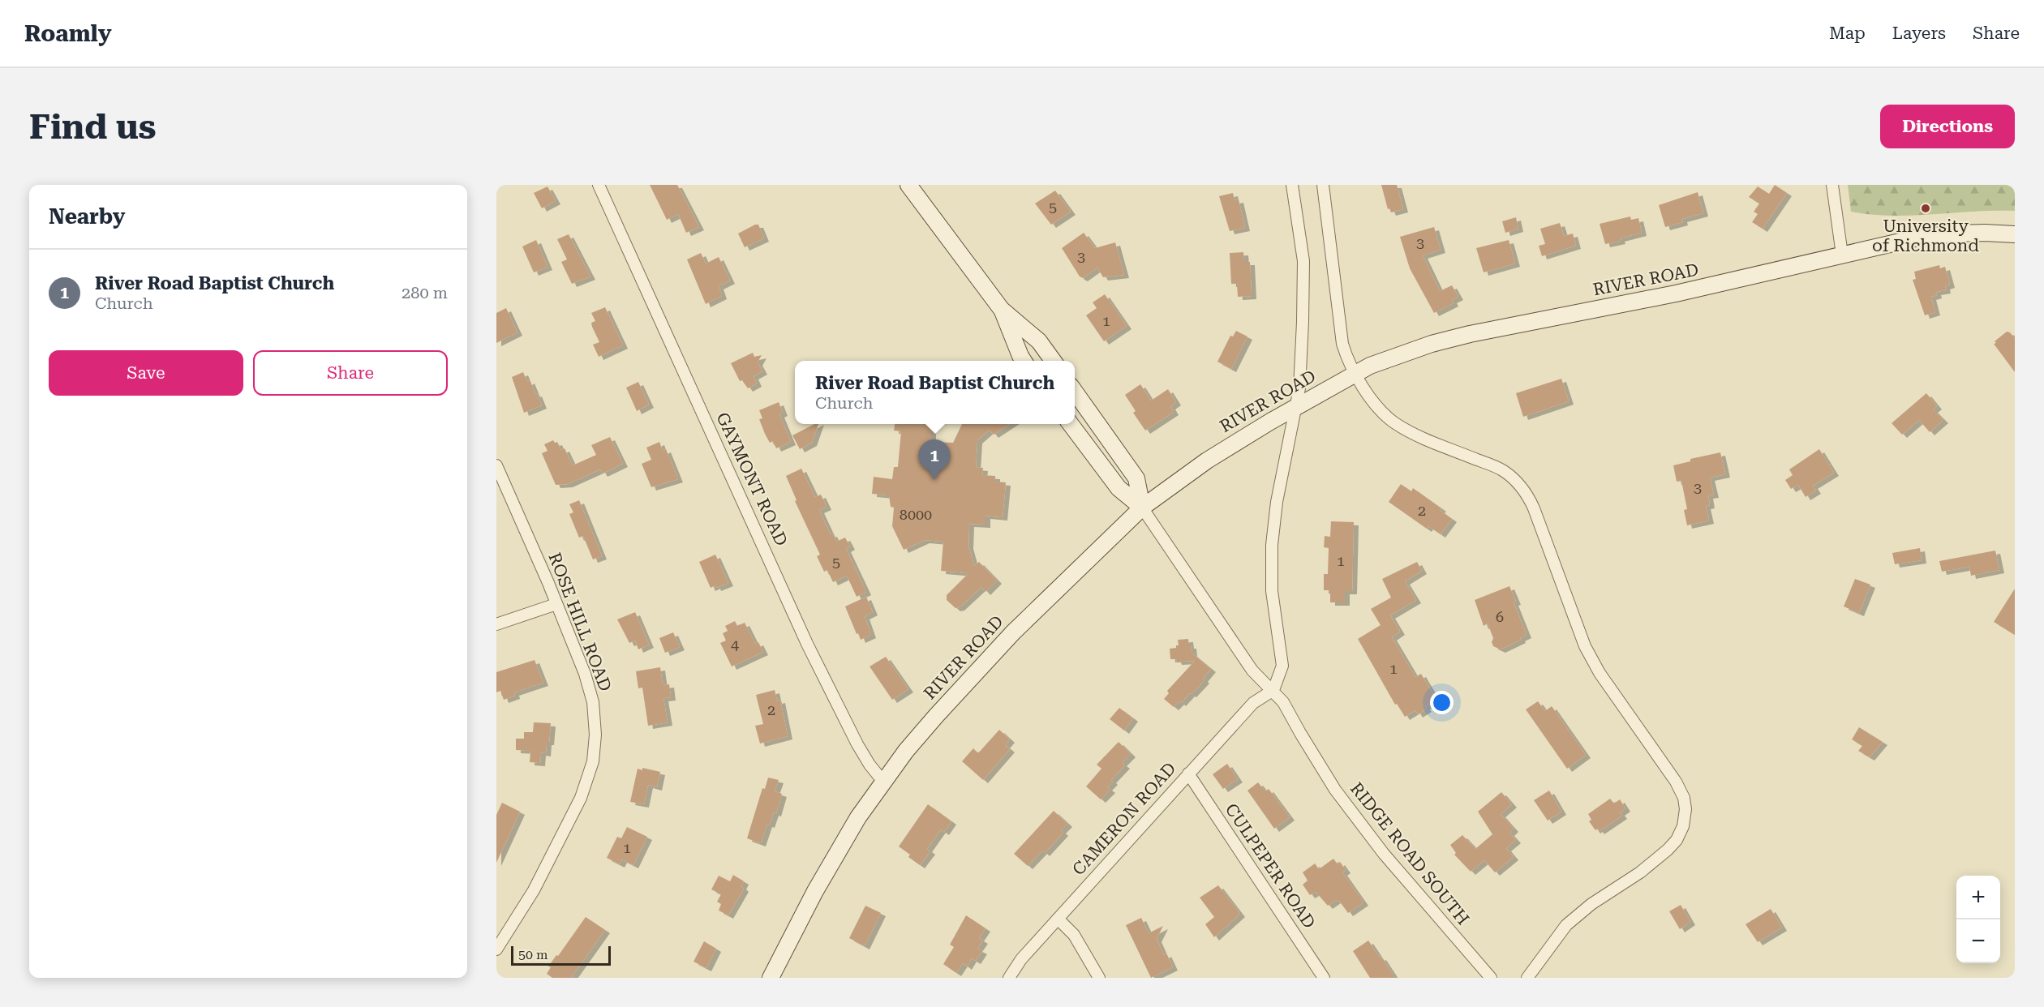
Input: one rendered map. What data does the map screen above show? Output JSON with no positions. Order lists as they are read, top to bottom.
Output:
{
  "streets": {
    "main road": ["RIVER ROAD"],
    "street": [
      "GAYMONT ROAD",
      "ROSE HILL ROAD",
      "CAMERON ROAD",
      "RIDGE ROAD SOUTH",
      "CULPEPER ROAD"
    ]
  },
  "crossings": [
    ["RIVER ROAD", "GAYMONT ROAD"],
    ["RIVER ROAD", "RIDGE ROAD SOUTH"],
    ["CAMERON ROAD", "RIDGE ROAD SOUTH"],
    ["CAMERON ROAD", "CULPEPER ROAD"]
  ],
  "places": ["University of Richmond"],
  "house_numbers": [
    "5",
    "3",
    "3",
    "1",
    "3",
    "2",
    "8000",
    "1",
    "5",
    "6",
    "4",
    "1",
    "2",
    "1"
  ],
  "scale_bar": "50 m",
  "page": {
    "header": "Roamly",
    "nav": ["Map", "Layers", "Share"],
    "buttons": [
      "Directions",
      ["Save", "Share"]
    ],
    "title": "Find us",
    "heading": "Nearby",
    "list": [
      {
        "mark": "1",
        "name": "River Road Baptist Church",
        "note": "Church",
        "value": "280 m"
      }
    ],
    "popup": ["River Road Baptist Church", "Church"],
    "pins": "1",
    "map_buttons": ["+", "−"],
    "scale": "50 m"
  }
}
